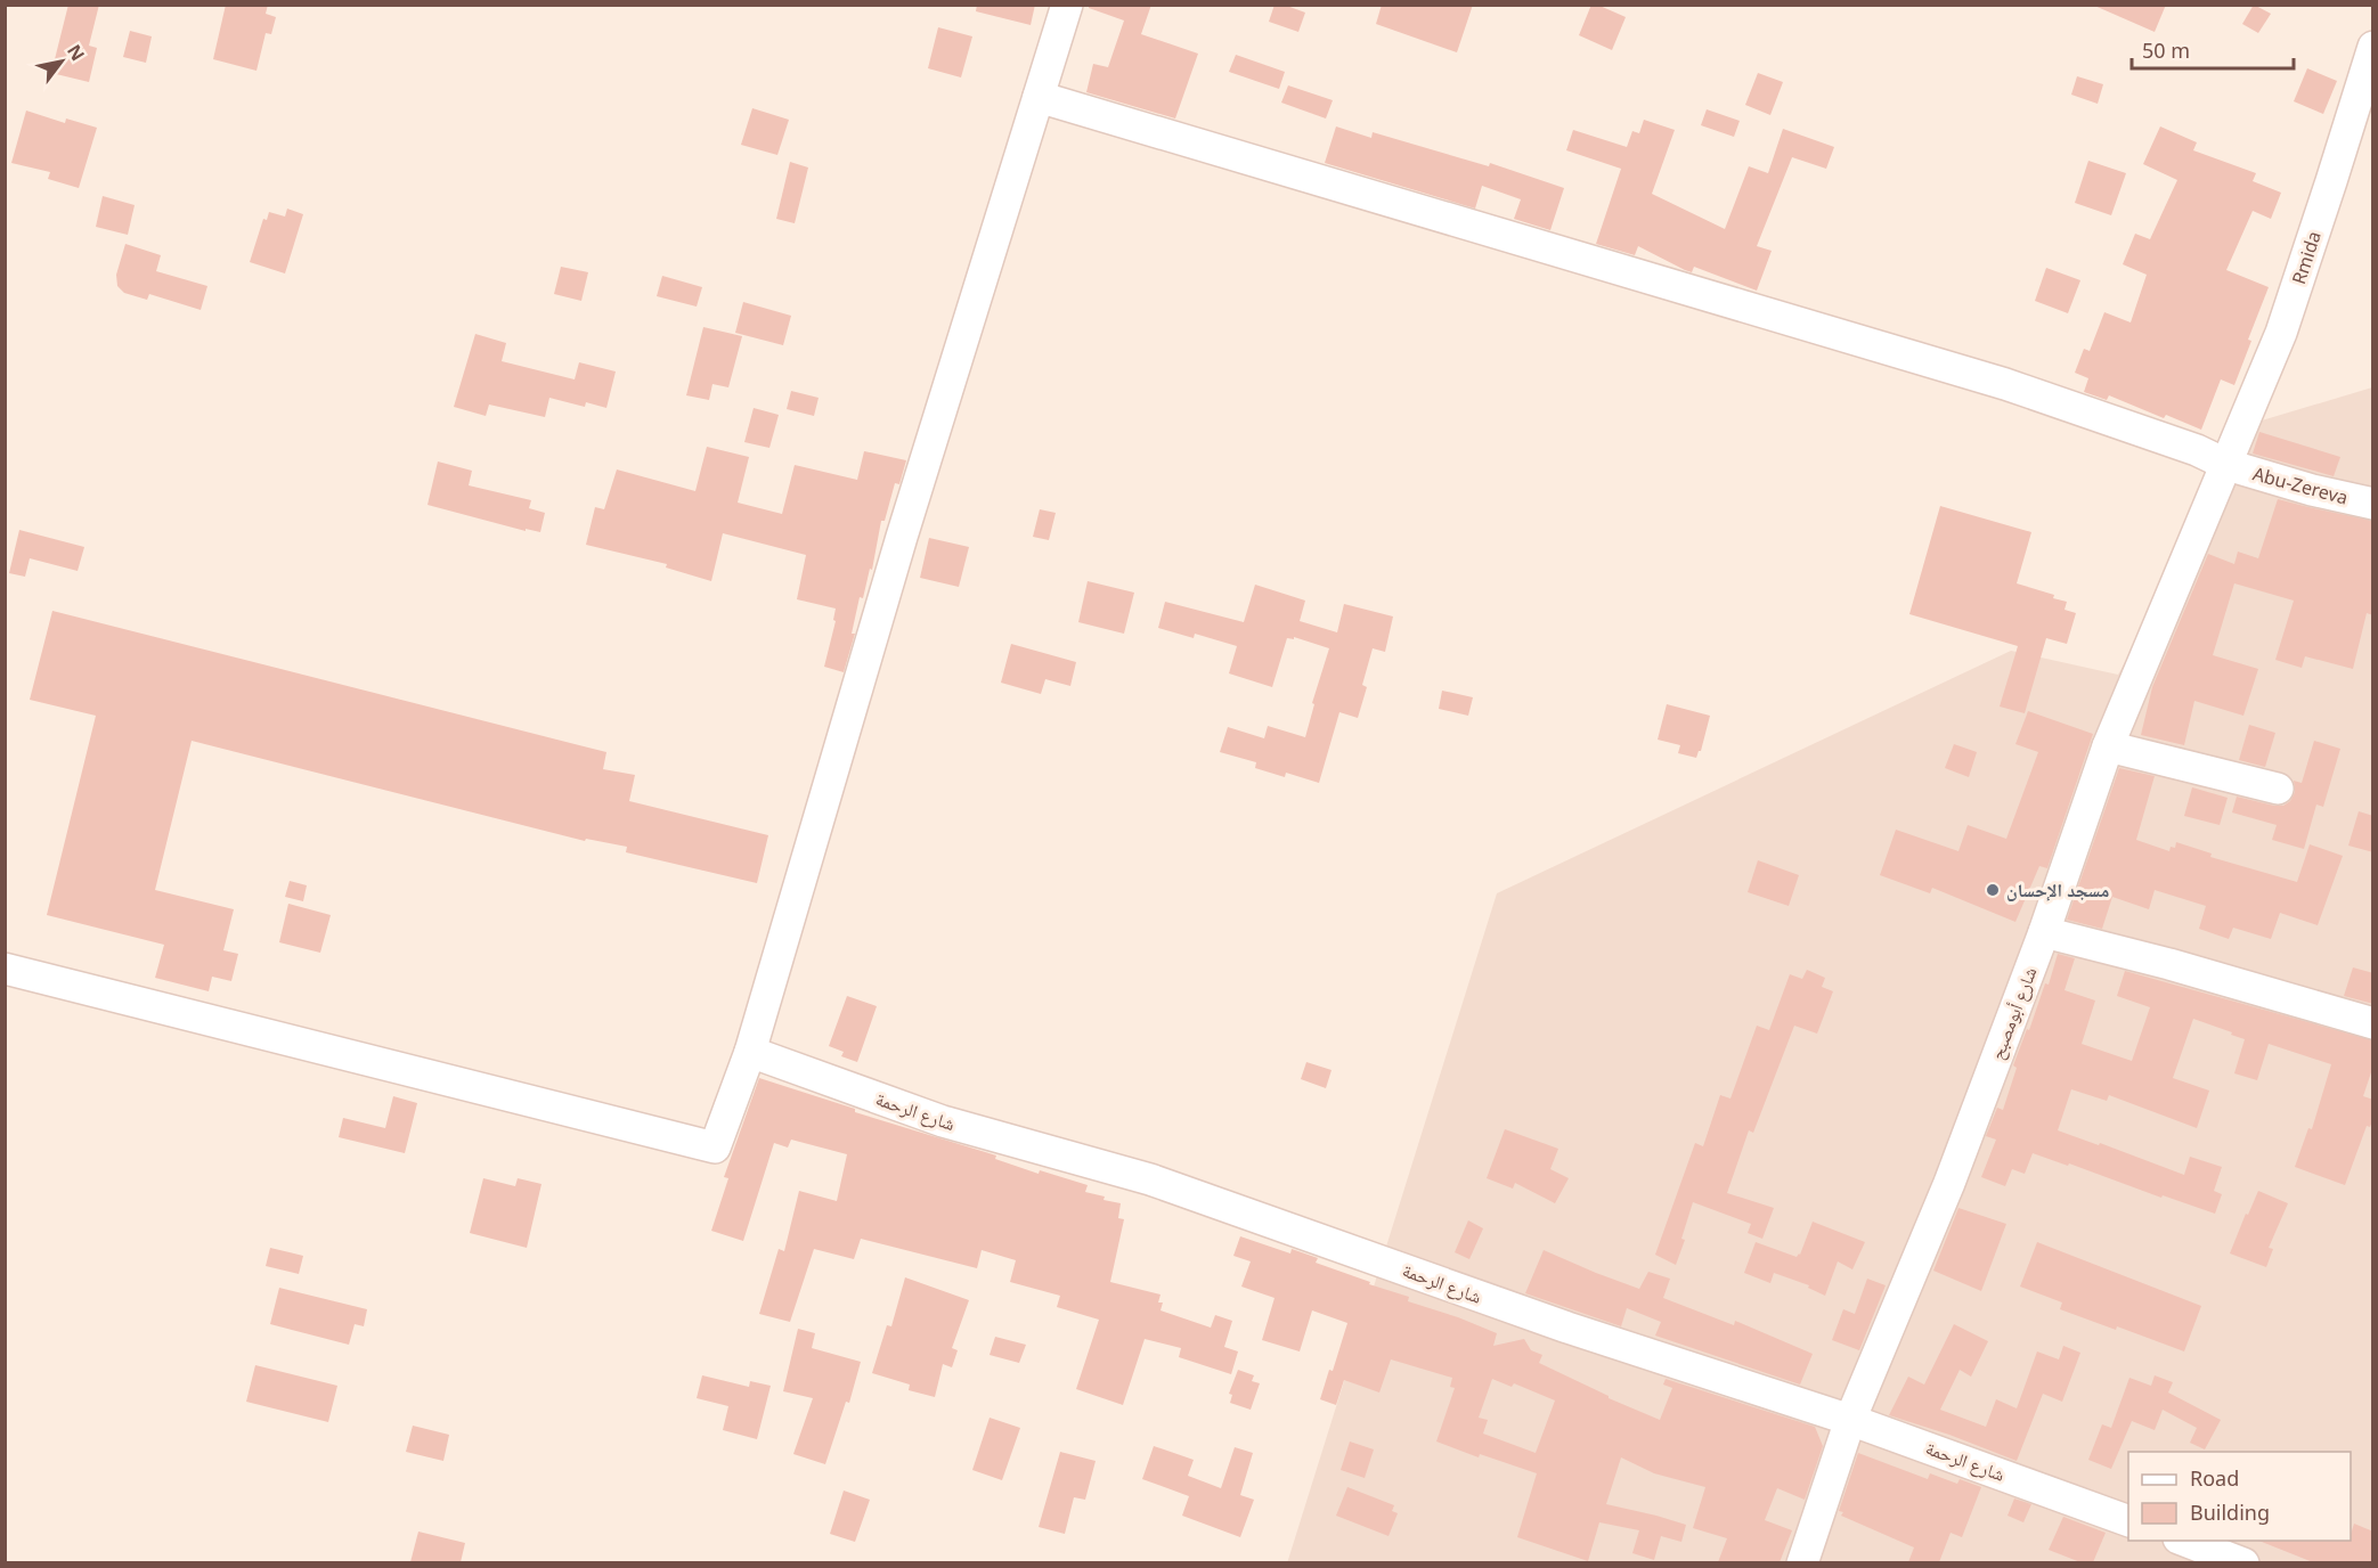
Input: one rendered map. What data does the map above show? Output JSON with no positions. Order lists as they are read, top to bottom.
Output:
{
  "streets": {
    "street": [
      "Rmida",
      "Abu-Zereva",
      "شارع أبومصبح",
      "شارع الرحمة"
    ]
  },
  "crossings": [
    ["Rmida", "Abu-Zereva"],
    ["Rmida", "شارع أبومصبح"],
    ["Abu-Zereva", "شارع أبومصبح"],
    ["شارع أبومصبح", "شارع الرحمة"]
  ],
  "places": ["مسجد الإحسان"],
  "legend": ["Road", "Building"],
  "scale_bar": "50 m",
  "north": "top right"
}
